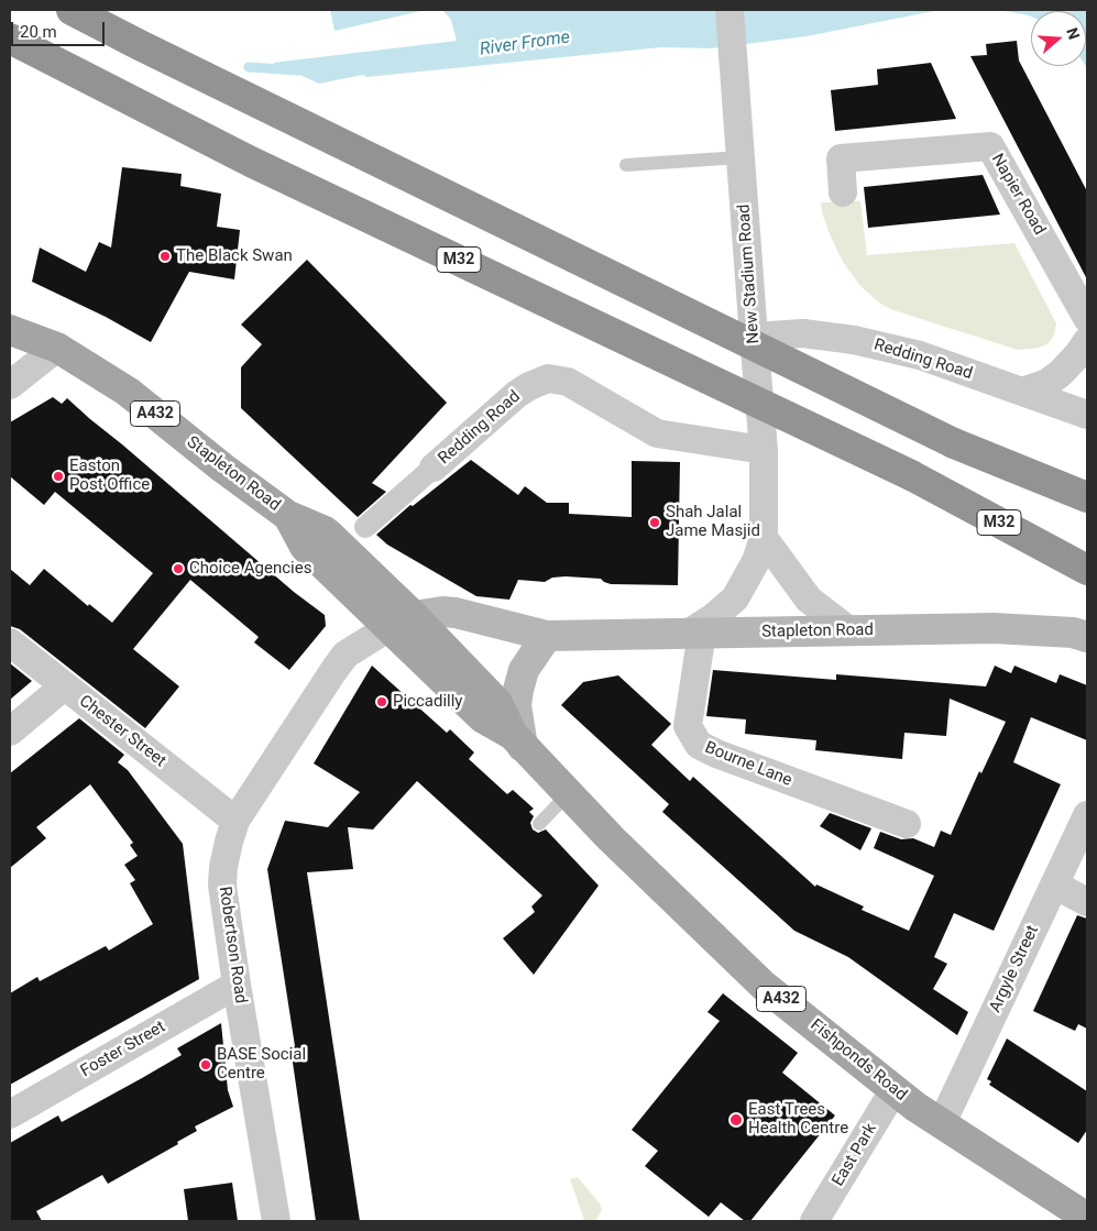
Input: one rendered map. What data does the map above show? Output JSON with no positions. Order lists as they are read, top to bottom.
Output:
{
  "streets": {
    "highway": ["M32"],
    "main road": ["A432", "Stapleton Road", "Fishponds Road"],
    "street": [
      "Napier Road",
      "New Stadium Road",
      "Redding Road",
      "Chester Street",
      "Bourne Lane",
      "Robertson Road",
      "Argyle Street",
      "Foster Street",
      "East Park"
    ]
  },
  "crossings": [
    ["New Stadium Road", "Redding Road"],
    ["New Stadium Road", "Stapleton Road"],
    ["New Stadium Road", "Bourne Lane"],
    ["Stapleton Road", "Bourne Lane"],
    ["Stapleton Road", "Robertson Road"],
    ["Stapleton Road", "Fishponds Road"],
    ["Chester Street", "Robertson Road"],
    ["Robertson Road", "Foster Street"],
    ["Robertson Road", "Fishponds Road"],
    ["Argyle Street", "Fishponds Road"],
    ["Fishponds Road", "East Park"]
  ],
  "water": ["River Frome"],
  "places": [
    "The Black Swan",
    "Easton Post Office",
    "Shah Jalal Jame Masjid",
    "Choice Agencies",
    "Piccadilly",
    "BASE Social Centre",
    "East Trees Health Centre"
  ],
  "scale_bar": "20 m",
  "north": "right"
}
